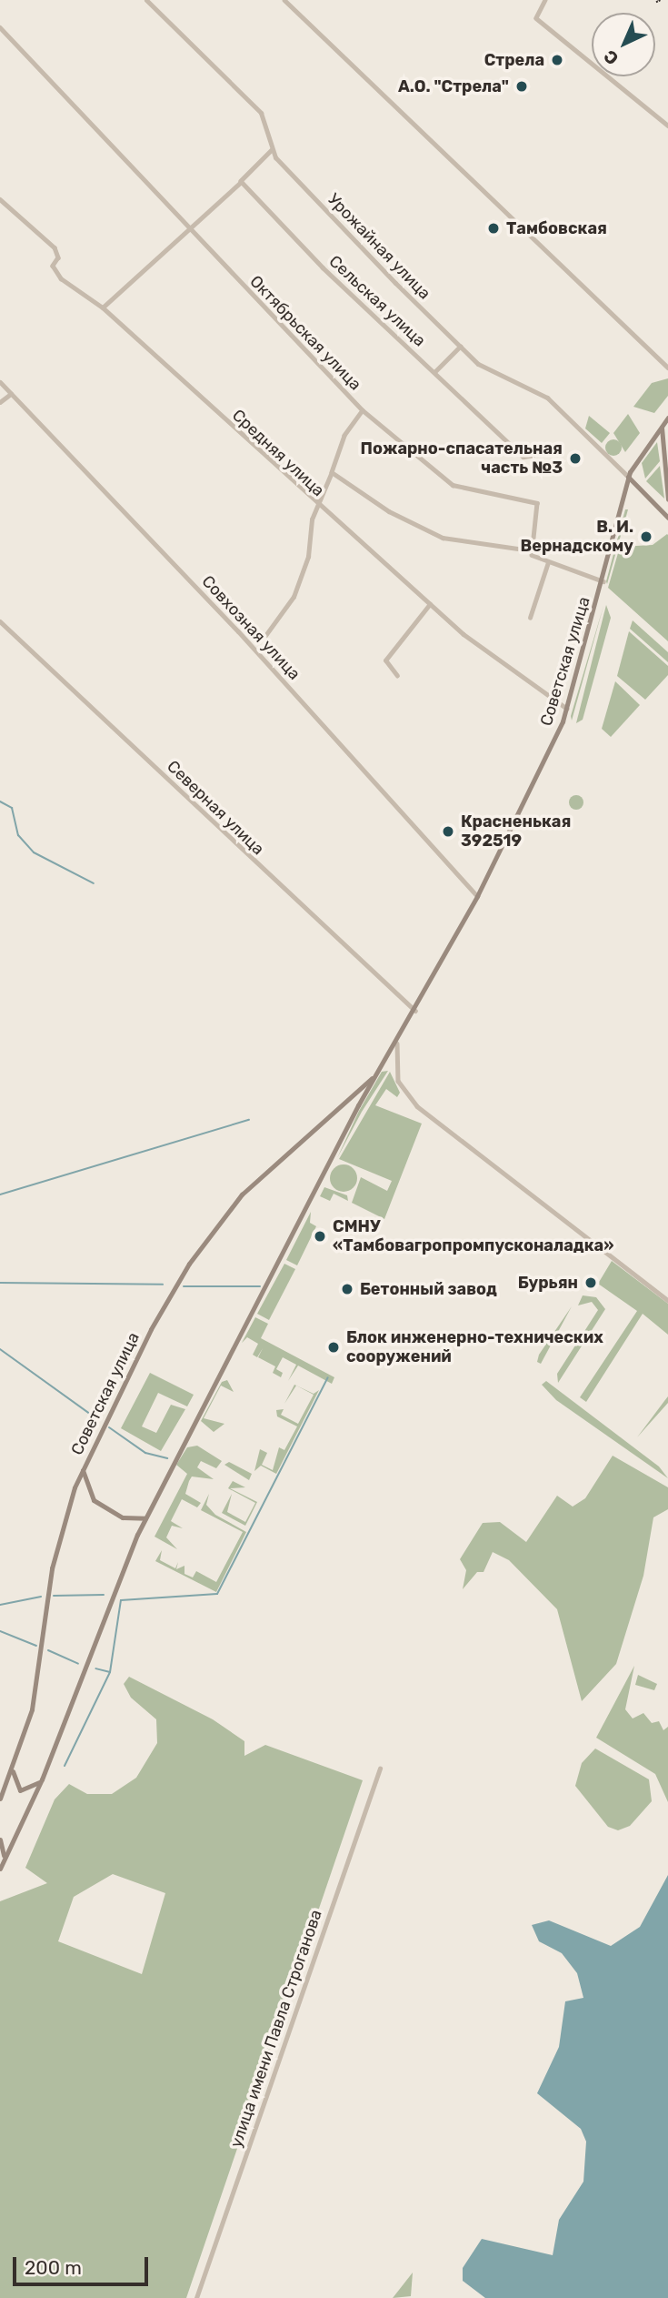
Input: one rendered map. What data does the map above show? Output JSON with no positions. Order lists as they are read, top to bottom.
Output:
{
  "streets": {
    "main road": ["Советская улица"],
    "street": [
      "Урожайная улица",
      "Сельская улица",
      "Октябрьская улица",
      "Средняя улица",
      "Совхозная улица",
      "Северная улица",
      "улица имени Павла Строганова"
    ]
  },
  "crossings": [
    ["Урожайная улица", "Советская улица"],
    ["Средняя улица", "Советская улица"],
    ["Совхозная улица", "Советская улица"],
    ["Советская улица", "Северная улица"]
  ],
  "places": [
    "Стрела",
    "А.О. \"Стрела\"",
    "Тамбовская",
    "Пожарно-спасательная часть №3",
    "В. И. Вернадскому",
    "Красненькая 392519",
    "СМНУ «Тамбовагропромпусконаладка»",
    "Бурьян",
    "Бетонный завод",
    "Блок инженерно-технических сооружений"
  ],
  "scale_bar": "200 m",
  "north": "bottom left"
}
